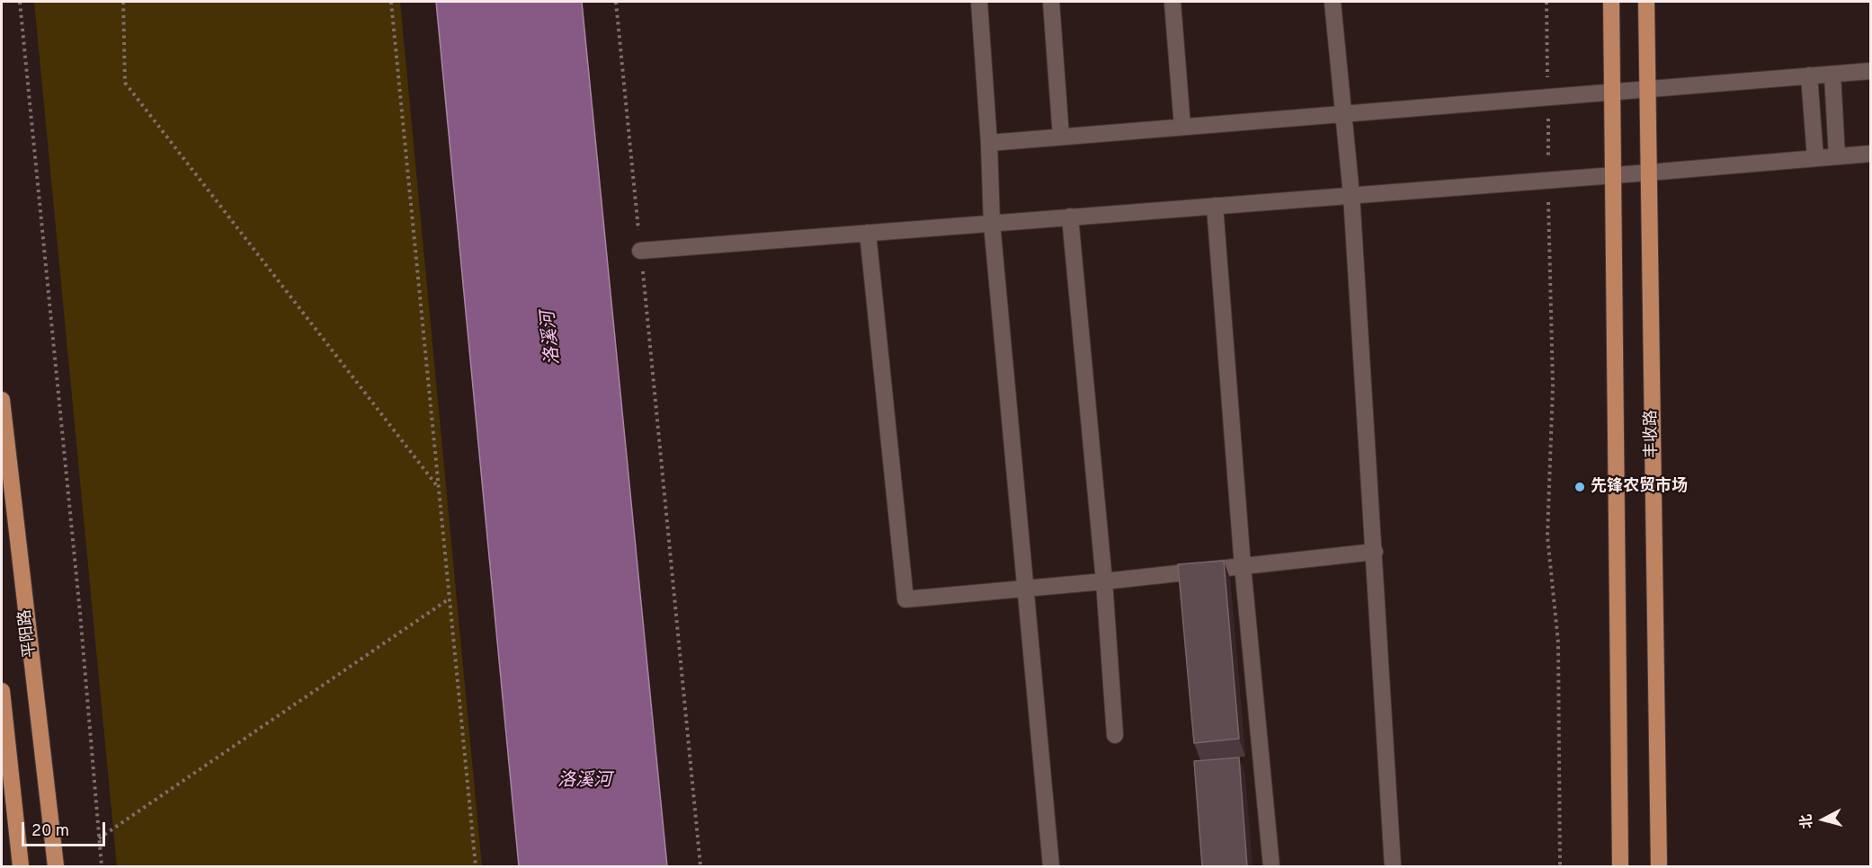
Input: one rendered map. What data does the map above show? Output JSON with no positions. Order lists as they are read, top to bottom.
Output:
{
  "streets": {
    "main road": ["丰收路", "平阳路"]
  },
  "water": ["洛溪河"],
  "places": ["先锋农贸市场"],
  "scale_bar": "20 m",
  "north": "left"
}
